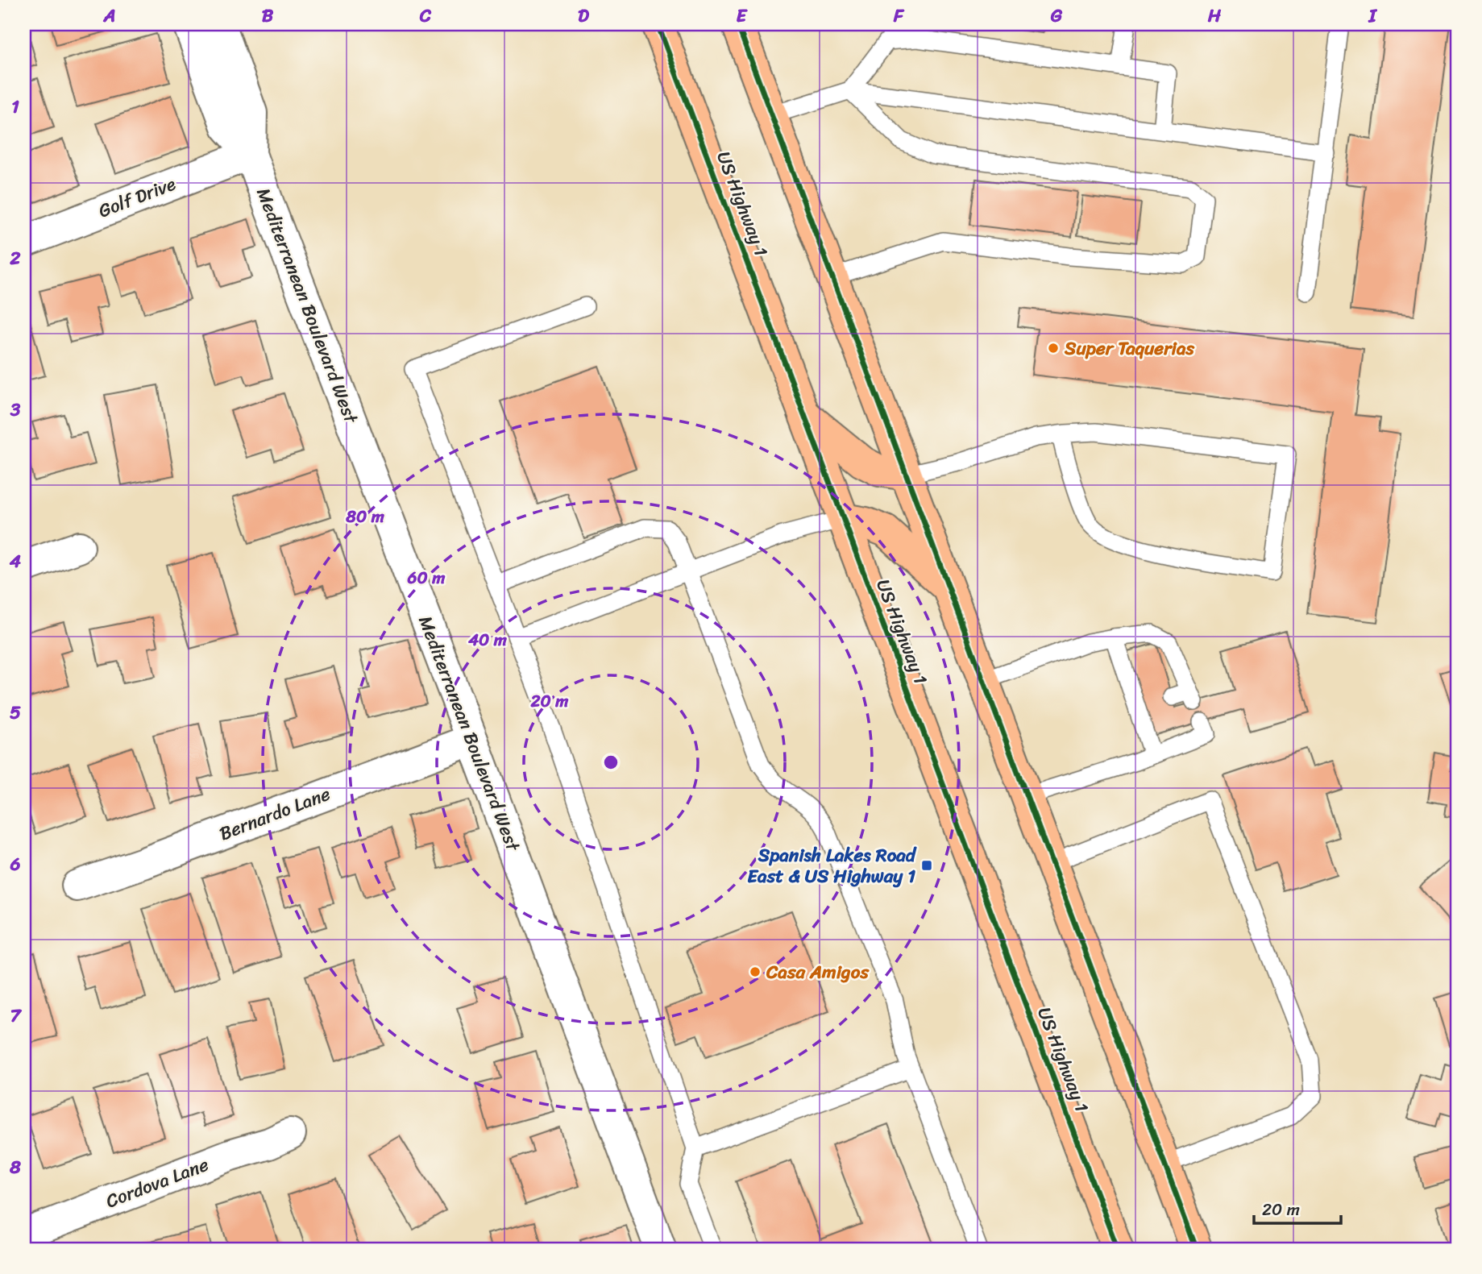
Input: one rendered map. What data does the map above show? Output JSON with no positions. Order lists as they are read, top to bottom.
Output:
{
  "streets": {
    "main road": ["US Highway 1"],
    "street": [
      "Golf Drive",
      "Mediterranean Boulevard West",
      "Bernardo Lane",
      "Cordova Lane"
    ]
  },
  "crossings": [
    ["Golf Drive", "Mediterranean Boulevard West"],
    ["Mediterranean Boulevard West", "Bernardo Lane"]
  ],
  "places": {
    "other": ["Super Taquerias", "Casa Amigos"],
    "transit": ["Spanish Lakes Road East & US Highway 1"]
  },
  "scale_bar": "20 m",
  "grid": {
    "columns": [
      "A",
      "B",
      "C",
      "D",
      "E",
      "F",
      "G",
      "H",
      "I"
    ],
    "rows": [
      "1",
      "2",
      "3",
      "4",
      "5",
      "6",
      "7",
      "8"
    ]
  },
  "rings": [
    "80 m",
    "60 m",
    "40 m",
    "20 m"
  ]
}
